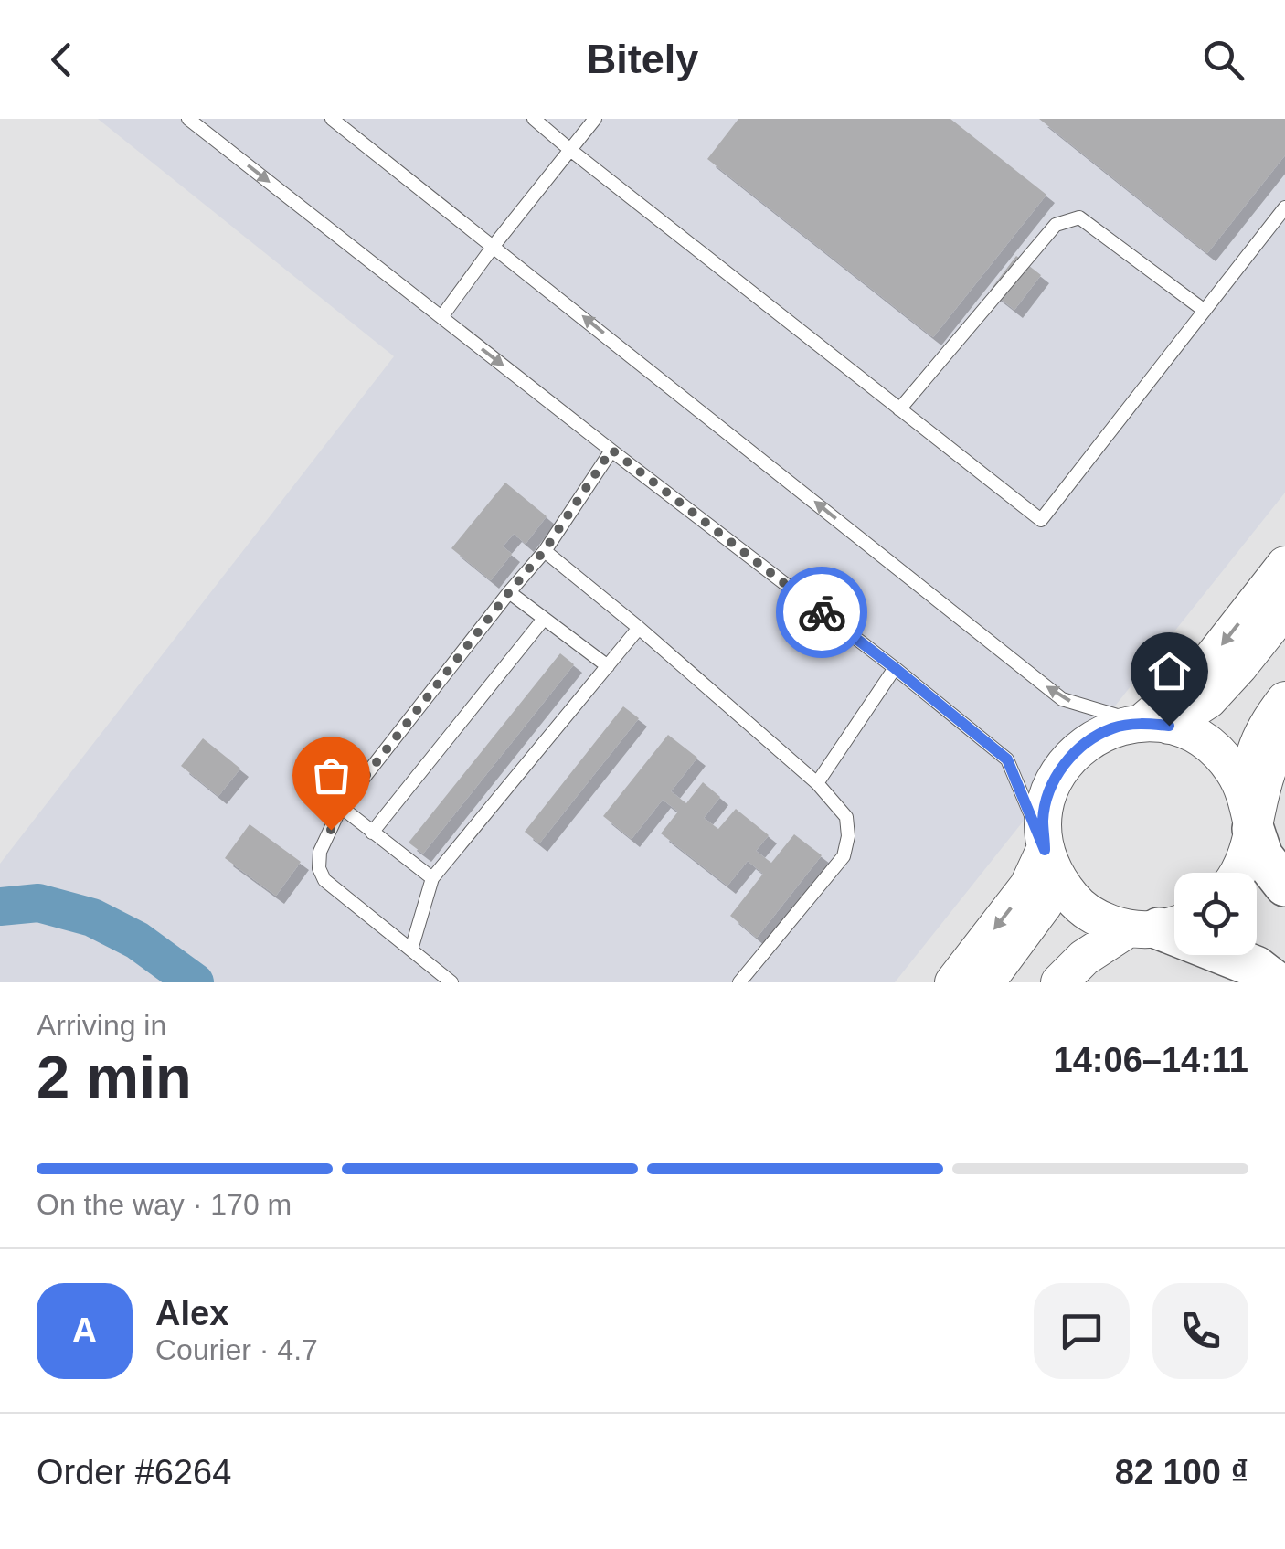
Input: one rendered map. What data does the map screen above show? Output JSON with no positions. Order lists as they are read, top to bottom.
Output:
{
  "page": {
    "header": "Bitely",
    "heading": ["2 min", "Arriving in", "14:06–14:11"],
    "panel": [
      "Alex",
      "Courier · 4.7",
      "Order #6264",
      "82 100 ₫"
    ],
    "bar": "On the way · 170 m",
    "round": "A"
  }
}
